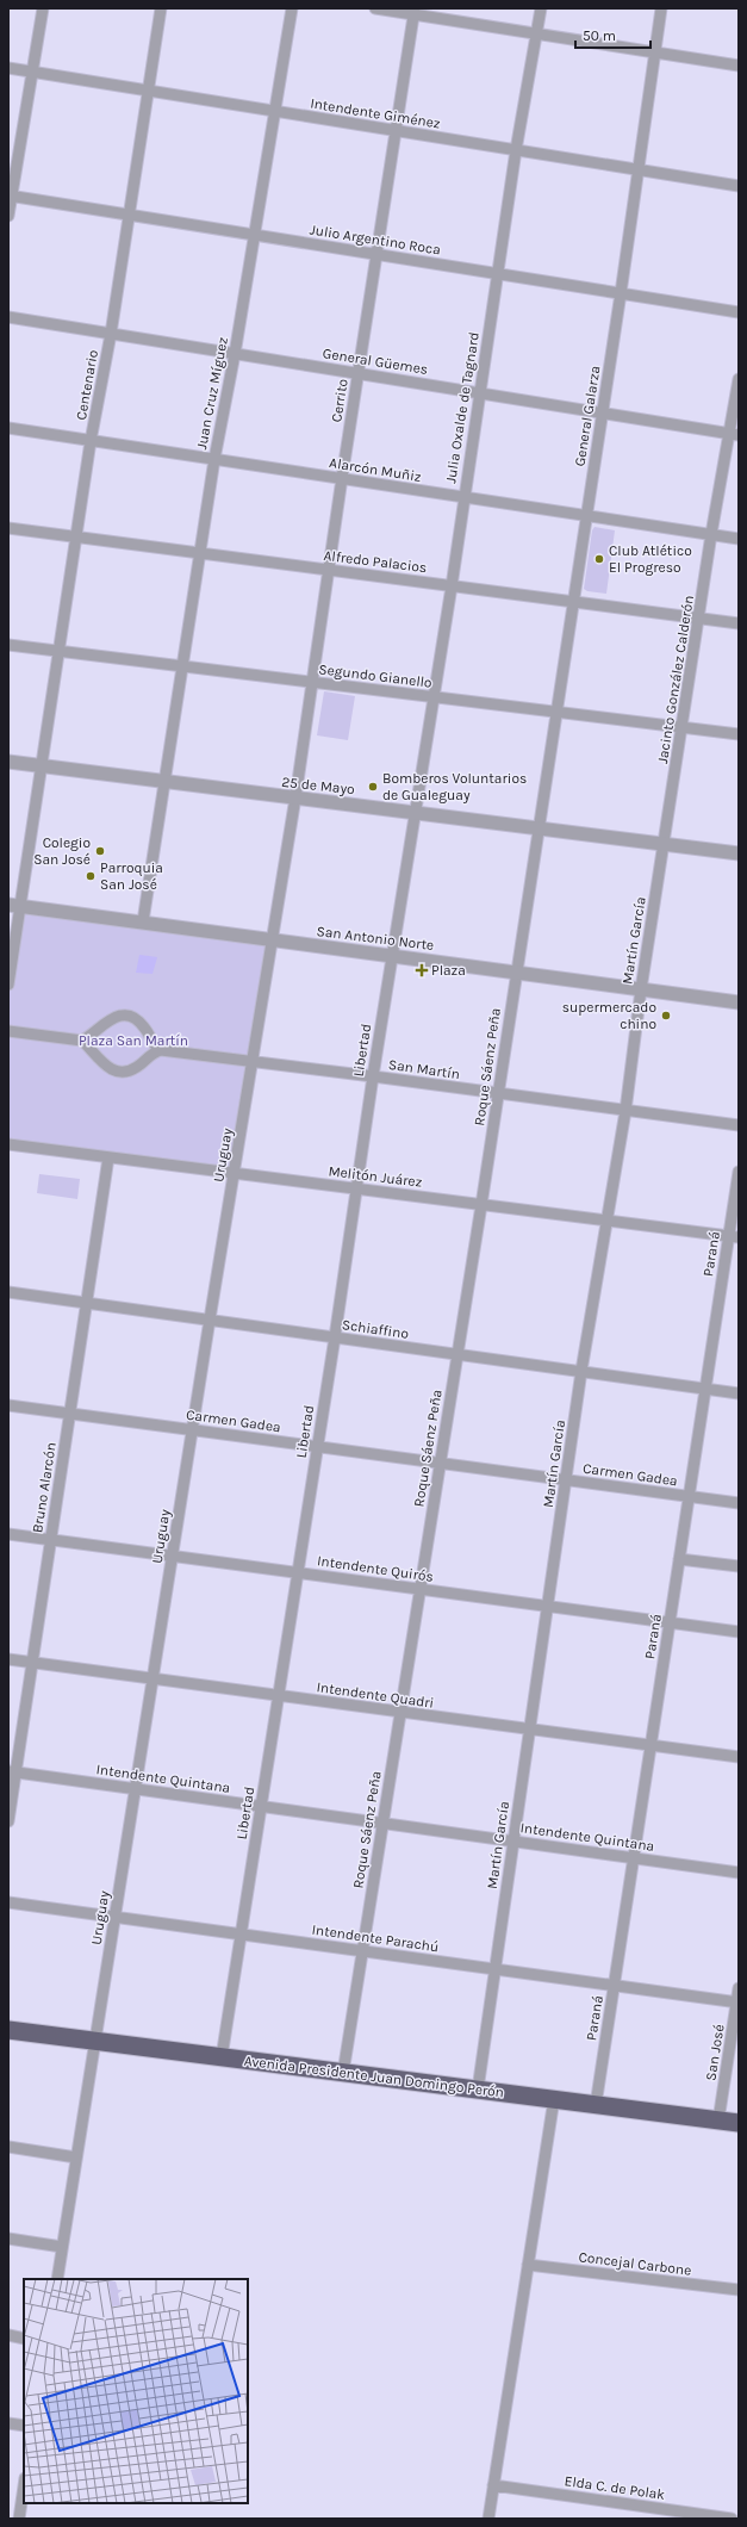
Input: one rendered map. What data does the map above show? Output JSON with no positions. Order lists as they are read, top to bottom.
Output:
{
  "streets": {
    "highway": ["Avenida Presidente Juan Domingo Perón"],
    "street": [
      "Intendente Giménez",
      "Julio Argentino Roca",
      "General Güemes",
      "Centenario",
      "Juan Cruz Míguez",
      "Cerrito",
      "Julia Oxalde de Tagnard",
      "General Galarza",
      "Alarcón Muñiz",
      "Alfredo Palacios",
      "Segundo Gianello",
      "Jacinto González Calderón",
      "25 de Mayo",
      "San Antonio Norte",
      "Martín García",
      "Libertad",
      "Roque Sáenz Peña",
      "San Martín",
      "Uruguay",
      "Melitón Juárez",
      "Paraná",
      "Schiaffino",
      "Carmen Gadea",
      "Bruno Alarcón",
      "Intendente Quirós",
      "Intendente Quadri",
      "Intendente Quintana",
      "Intendente Parachú",
      "San José",
      "Concejal Carbone",
      "Elda C. de Polak"
    ]
  },
  "crossings": [
    ["Intendente Giménez", "Centenario"],
    ["Intendente Giménez", "Juan Cruz Míguez"],
    ["Intendente Giménez", "Cerrito"],
    ["Intendente Giménez", "Julia Oxalde de Tagnard"],
    ["Intendente Giménez", "General Galarza"],
    ["Julio Argentino Roca", "Centenario"],
    ["Julio Argentino Roca", "Juan Cruz Míguez"],
    ["Julio Argentino Roca", "Cerrito"],
    ["Julio Argentino Roca", "Julia Oxalde de Tagnard"],
    ["Julio Argentino Roca", "General Galarza"],
    ["General Güemes", "Centenario"],
    ["General Güemes", "Juan Cruz Míguez"],
    ["General Güemes", "Cerrito"],
    ["General Güemes", "Julia Oxalde de Tagnard"],
    ["General Güemes", "General Galarza"],
    ["General Güemes", "Jacinto González Calderón"],
    ["Centenario", "Alarcón Muñiz"],
    ["Centenario", "Alfredo Palacios"],
    ["Centenario", "Segundo Gianello"],
    ["Centenario", "25 de Mayo"],
    ["Centenario", "San Antonio Norte"],
    ["Juan Cruz Míguez", "Alarcón Muñiz"],
    ["Juan Cruz Míguez", "Alfredo Palacios"],
    ["Juan Cruz Míguez", "Segundo Gianello"],
    ["Juan Cruz Míguez", "25 de Mayo"],
    ["Cerrito", "Alarcón Muñiz"],
    ["Cerrito", "Alfredo Palacios"],
    ["Cerrito", "Segundo Gianello"],
    ["Cerrito", "25 de Mayo"],
    ["Cerrito", "Uruguay"],
    ["Julia Oxalde de Tagnard", "Alarcón Muñiz"],
    ["Julia Oxalde de Tagnard", "Alfredo Palacios"],
    ["Julia Oxalde de Tagnard", "Segundo Gianello"],
    ["Julia Oxalde de Tagnard", "25 de Mayo"],
    ["Julia Oxalde de Tagnard", "Libertad"],
    ["General Galarza", "Alarcón Muñiz"],
    ["General Galarza", "Alfredo Palacios"],
    ["General Galarza", "Segundo Gianello"],
    ["General Galarza", "25 de Mayo"],
    ["General Galarza", "Roque Sáenz Peña"],
    ["Alarcón Muñiz", "Jacinto González Calderón"],
    ["Alfredo Palacios", "Jacinto González Calderón"],
    ["Segundo Gianello", "Jacinto González Calderón"],
    ["Jacinto González Calderón", "25 de Mayo"],
    ["Jacinto González Calderón", "Martín García"],
    ["25 de Mayo", "Martín García"],
    ["25 de Mayo", "Libertad"],
    ["25 de Mayo", "Roque Sáenz Peña"],
    ["25 de Mayo", "Uruguay"],
    ["San Antonio Norte", "Martín García"],
    ["San Antonio Norte", "Libertad"],
    ["San Antonio Norte", "Roque Sáenz Peña"],
    ["San Antonio Norte", "Uruguay"],
    ["Martín García", "San Martín"],
    ["Martín García", "Melitón Juárez"],
    ["Martín García", "Schiaffino"],
    ["Martín García", "Carmen Gadea"],
    ["Martín García", "Intendente Quirós"],
    ["Martín García", "Intendente Quadri"],
    ["Martín García", "Intendente Quintana"],
    ["Martín García", "Intendente Parachú"],
    ["Martín García", "Avenida Presidente Juan Domingo Perón"],
    ["Libertad", "San Martín"],
    ["Libertad", "Melitón Juárez"],
    ["Libertad", "Schiaffino"],
    ["Libertad", "Carmen Gadea"],
    ["Libertad", "Intendente Quirós"],
    ["Libertad", "Intendente Quadri"],
    ["Libertad", "Intendente Quintana"],
    ["Libertad", "Intendente Parachú"],
    ["Libertad", "Avenida Presidente Juan Domingo Perón"],
    ["Roque Sáenz Peña", "San Martín"],
    ["Roque Sáenz Peña", "Melitón Juárez"],
    ["Roque Sáenz Peña", "Schiaffino"],
    ["Roque Sáenz Peña", "Carmen Gadea"],
    ["Roque Sáenz Peña", "Intendente Quirós"],
    ["Roque Sáenz Peña", "Intendente Quadri"],
    ["Roque Sáenz Peña", "Intendente Quintana"],
    ["Roque Sáenz Peña", "Intendente Parachú"],
    ["Roque Sáenz Peña", "Avenida Presidente Juan Domingo Perón"],
    ["San Martín", "Uruguay"],
    ["Uruguay", "Melitón Juárez"],
    ["Uruguay", "Schiaffino"],
    ["Uruguay", "Carmen Gadea"],
    ["Uruguay", "Intendente Quirós"],
    ["Uruguay", "Intendente Quadri"],
    ["Uruguay", "Intendente Quintana"],
    ["Uruguay", "Intendente Parachú"],
    ["Uruguay", "Avenida Presidente Juan Domingo Perón"],
    ["Melitón Juárez", "Paraná"],
    ["Melitón Juárez", "Bruno Alarcón"],
    ["Paraná", "Schiaffino"],
    ["Paraná", "Carmen Gadea"],
    ["Paraná", "Intendente Quirós"],
    ["Paraná", "Intendente Quadri"],
    ["Paraná", "Intendente Quintana"],
    ["Paraná", "Intendente Parachú"],
    ["Paraná", "Avenida Presidente Juan Domingo Perón"],
    ["Schiaffino", "Bruno Alarcón"],
    ["Carmen Gadea", "Bruno Alarcón"],
    ["Bruno Alarcón", "Intendente Quirós"],
    ["Bruno Alarcón", "Intendente Quadri"],
    ["Bruno Alarcón", "Intendente Quintana"],
    ["Intendente Parachú", "San José"],
    ["San José", "Avenida Presidente Juan Domingo Perón"]
  ],
  "parks": ["Plaza San Martín"],
  "places": {
    "other": [
      "Club Atlético El Progreso",
      "Bomberos Voluntarios de Gualeguay",
      "Colegio San José",
      "Parroquia San José",
      "supermercado chino"
    ],
    "health": ["Plaza"]
  },
  "scale_bar": "50 m"
}
